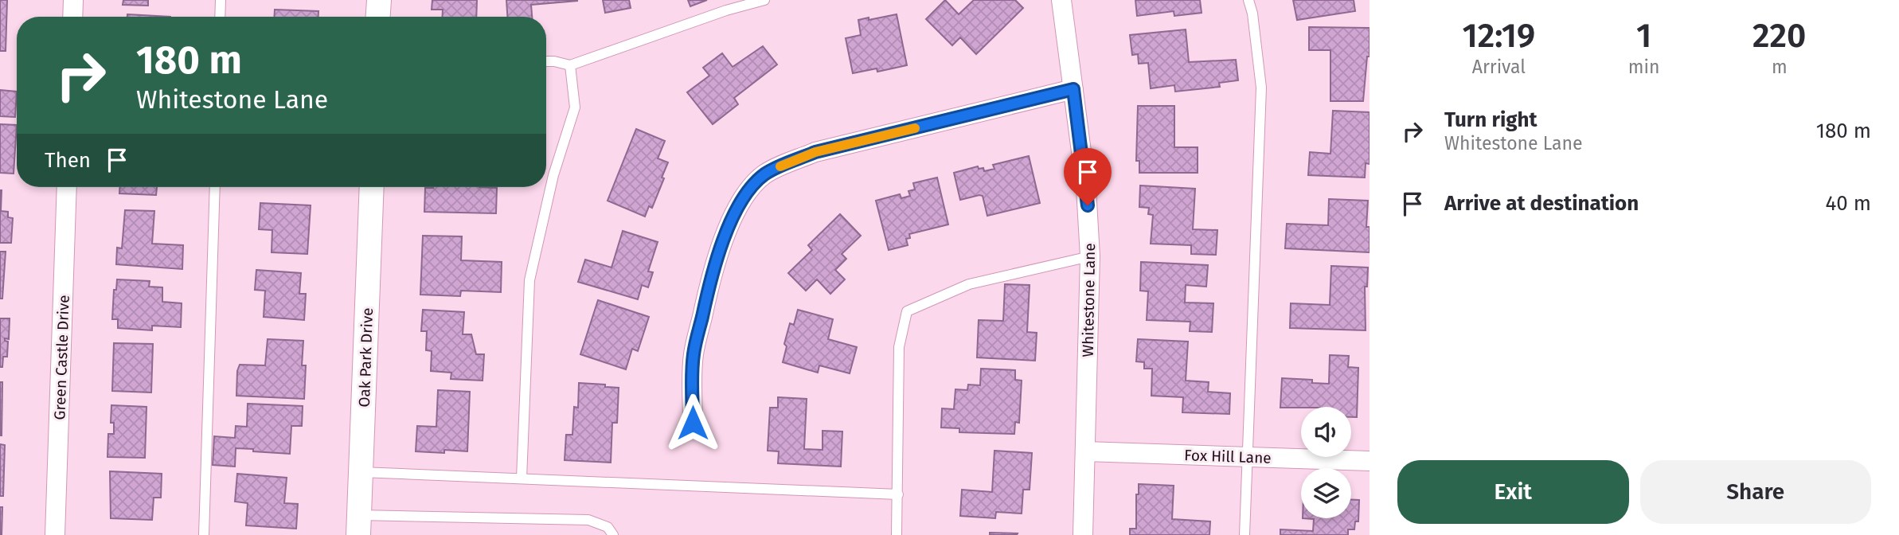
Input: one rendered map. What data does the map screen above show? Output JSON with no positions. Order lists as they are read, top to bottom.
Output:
{
  "streets": {
    "street": [
      "Whitestone Lane",
      "Green Castle Drive",
      "Oak Park Drive",
      "Fox Hill Lane"
    ]
  },
  "crossings": [
    ["Whitestone Lane", "Fox Hill Lane"]
  ],
  "page": {
    "eta": [
      "12:19",
      "Arrival",
      "1",
      "min",
      "220",
      "m"
    ],
    "turn": ["180 m", "Whitestone Lane"],
    "list": [
      {
        "name": "Turn right",
        "note": "Whitestone Lane",
        "value": "180 m"
      },
      {
        "name": "Arrive at destination",
        "value": "40 m"
      }
    ],
    "then": "Then",
    "buttons": ["Exit", "Share"]
  }
}
